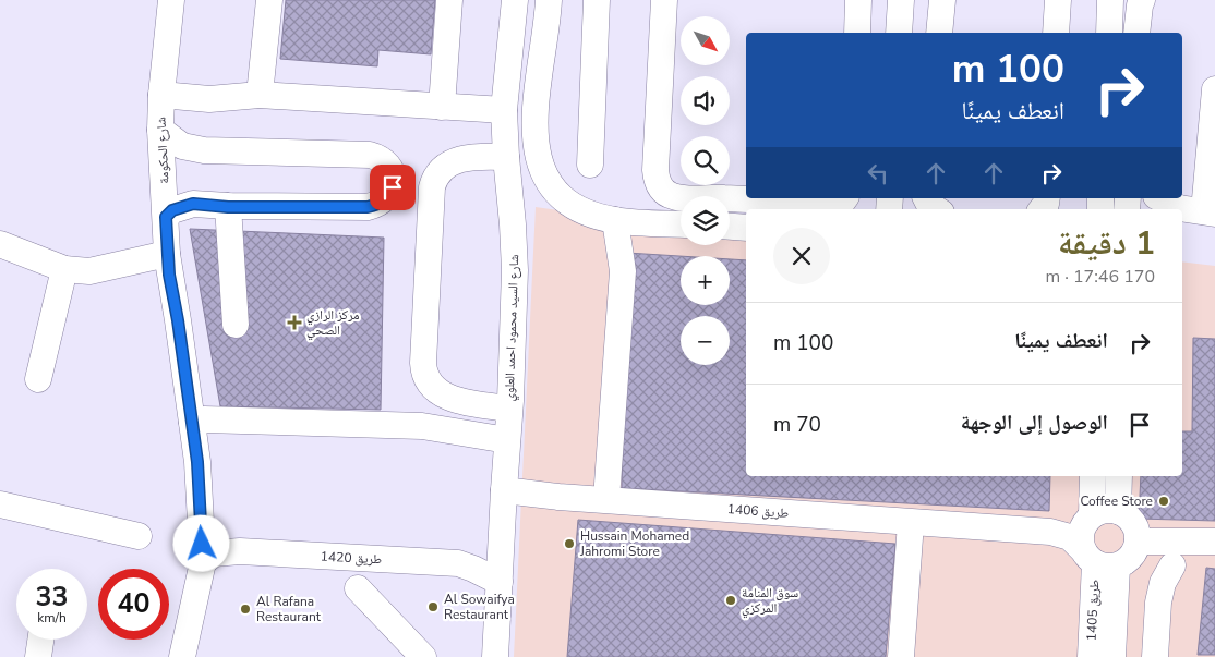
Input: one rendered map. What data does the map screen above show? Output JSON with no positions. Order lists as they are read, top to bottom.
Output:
{
  "streets": {
    "street": [
      "شارع الحكومة",
      "شارع السيد محمود احمد العلوي",
      "طريق 1406",
      "طريق 1420",
      "طريق 1405"
    ]
  },
  "crossings": [
    ["شارع الحكومة", "طريق 1420"],
    ["شارع السيد محمود احمد العلوي", "طريق 1406"],
    ["شارع السيد محمود احمد العلوي", "طريق 1420"],
    ["طريق 1406", "طريق 1405"]
  ],
  "places": {
    "health": ["مركز الرازي الصحي"],
    "other": [
      "Coffee Store",
      "Hussain Mohamed Jahromi Store",
      "سوق المنامة المركزي",
      "Al Sowaifya Restaurant",
      "Al Rafana Restaurant"
    ]
  },
  "north": "bottom right",
  "page": {
    "map_buttons": ["+", "−"],
    "turn": ["100 m", "انعطف يمينًا"],
    "heading": ["1 دقيقة", "170 m · 17:46"],
    "list": [
      {
        "name": "انعطف يمينًا",
        "value": "100 m"
      },
      {
        "name": "الوصول إلى الوجهة",
        "value": "70 m"
      }
    ],
    "speed": "33 km/h",
    "limit": "40"
  }
}
